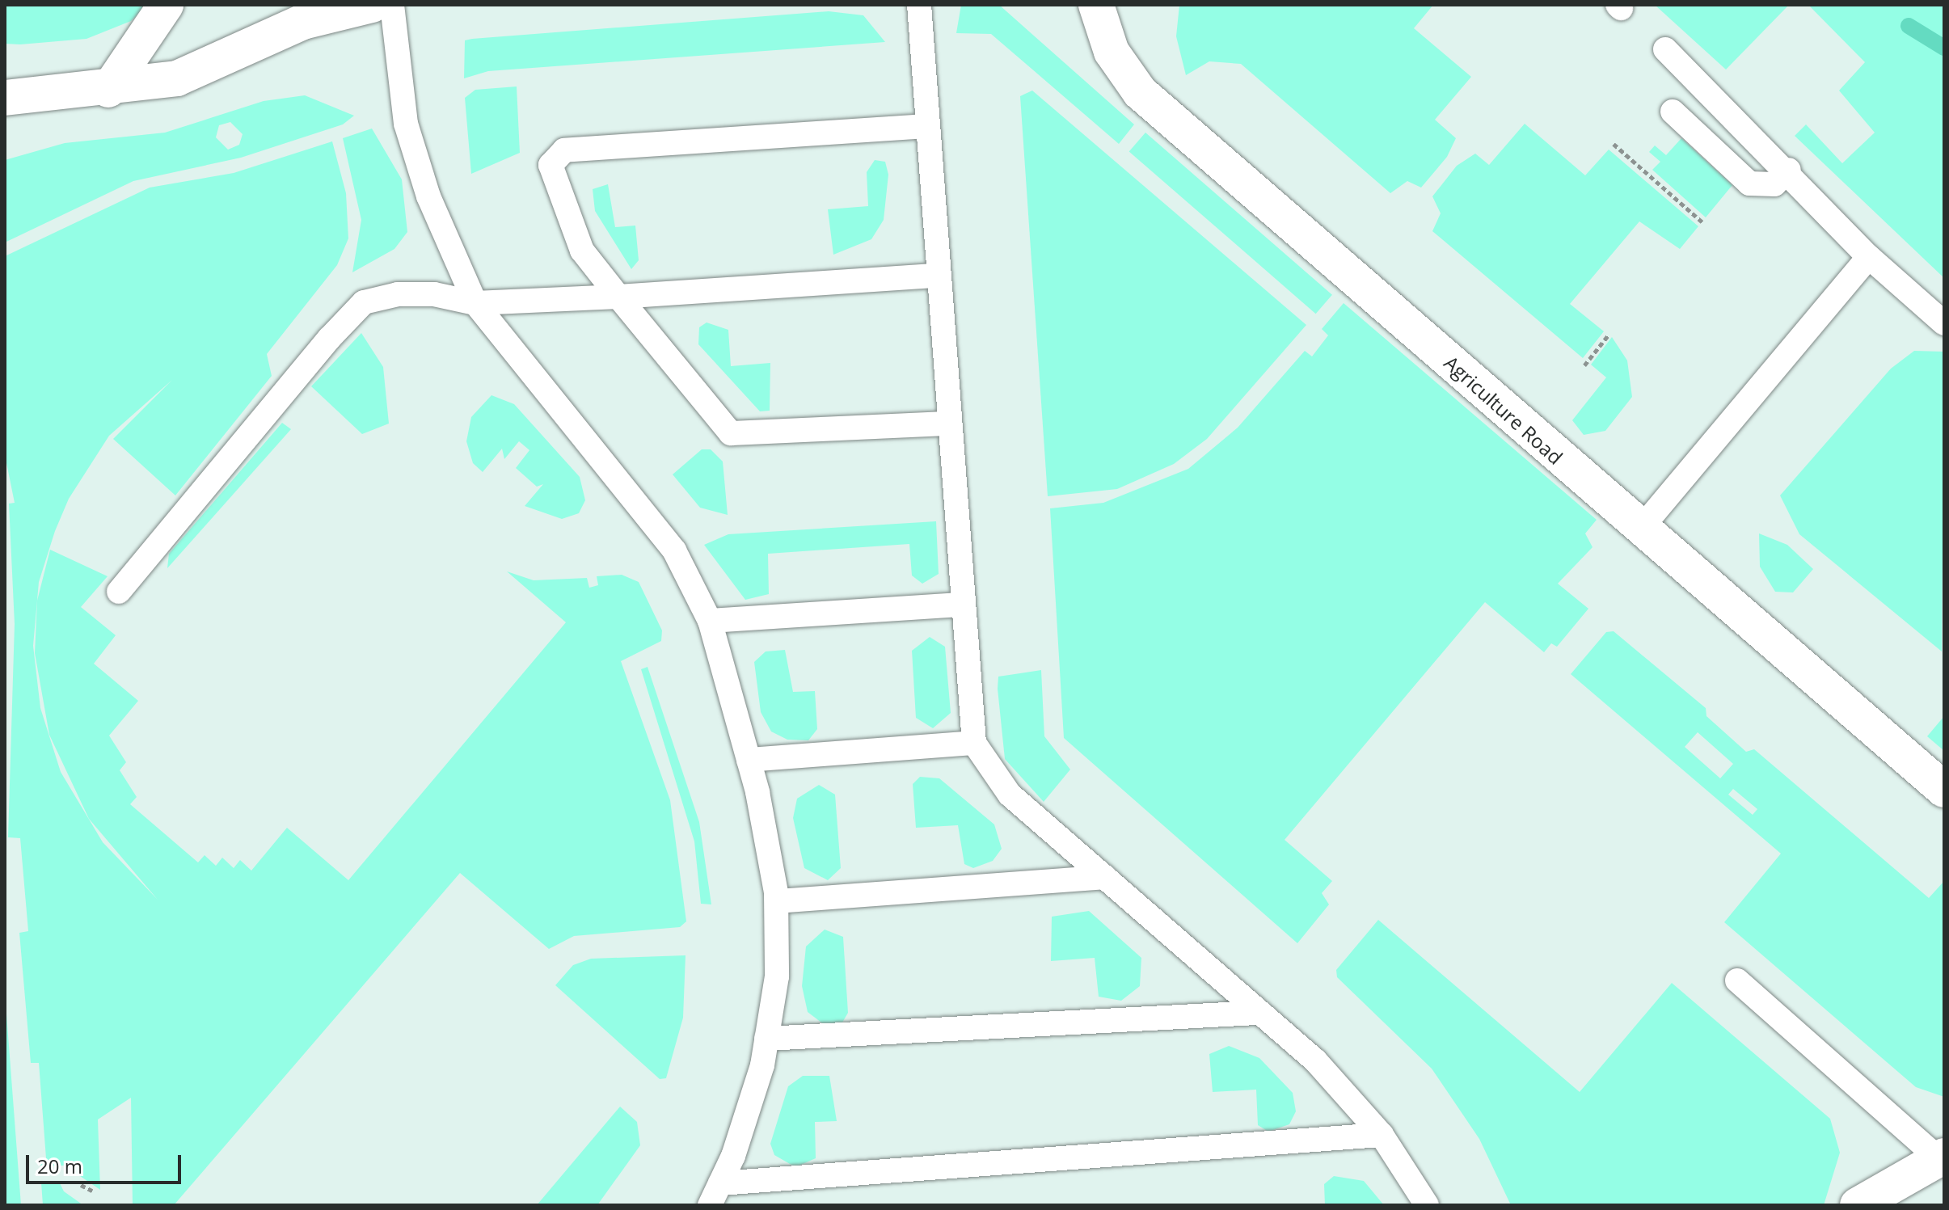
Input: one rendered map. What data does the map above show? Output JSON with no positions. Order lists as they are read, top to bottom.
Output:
{
  "streets": {
    "street": ["Agriculture Road"]
  },
  "scale_bar": "20 m"
}
